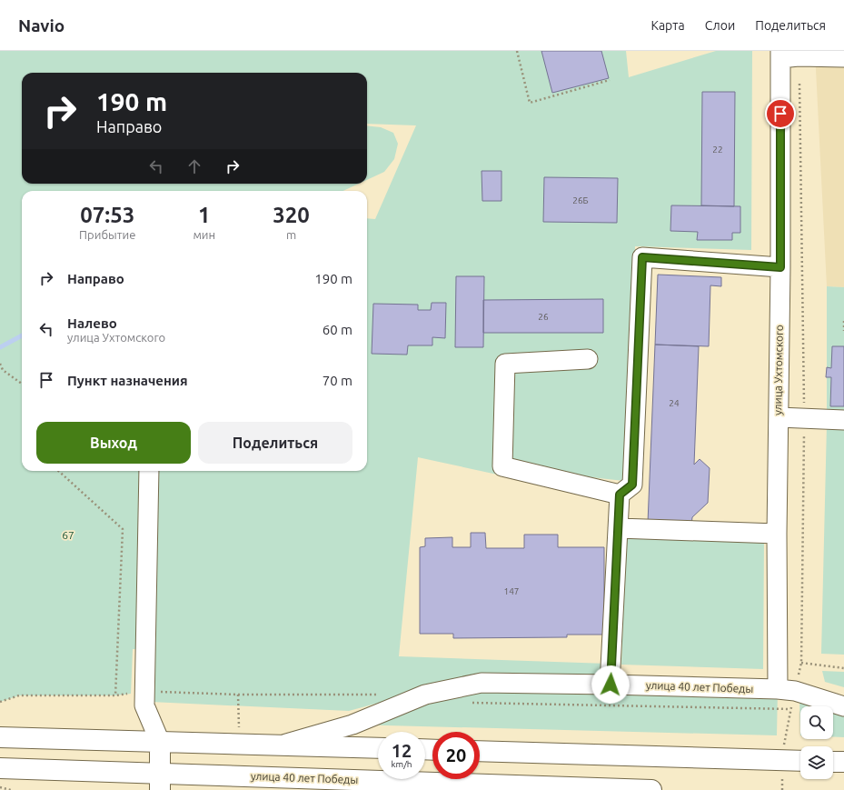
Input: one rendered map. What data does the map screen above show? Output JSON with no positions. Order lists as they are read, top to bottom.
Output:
{
  "streets": {
    "main road": ["улица 40 лет Победы"],
    "street": ["улица Ухтомского"]
  },
  "crossings": [
    ["улица Ухтомского", "улица 40 лет Победы"]
  ],
  "parks": ["67"],
  "house_numbers": [
    "22",
    "26Б",
    "26",
    "24",
    "147"
  ],
  "page": {
    "header": "Navio",
    "nav": ["Карта", "Слои", "Поделиться"],
    "turn": ["190 m", "Направо"],
    "eta": [
      "07:53",
      "Прибытие",
      "1",
      "мин",
      "320",
      "m"
    ],
    "list": [
      {
        "name": "Направо",
        "value": "190 m"
      },
      {
        "name": "Налево",
        "note": "улица Ухтомского",
        "value": "60 m"
      },
      {
        "name": "Пункт назначения",
        "value": "70 m"
      }
    ],
    "buttons": ["Выход", "Поделиться"],
    "speed": "12 km/h",
    "limit": "20"
  }
}
